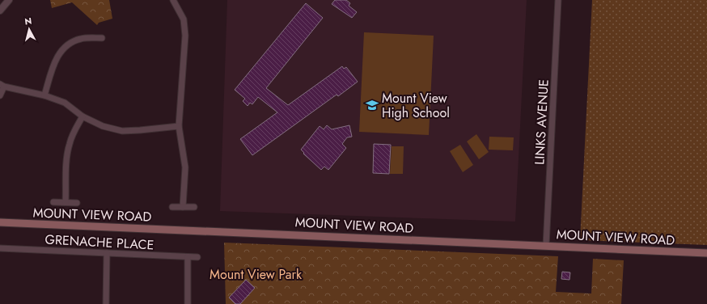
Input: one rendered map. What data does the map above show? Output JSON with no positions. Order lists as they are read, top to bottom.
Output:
{
  "streets": {
    "main road": ["MOUNT VIEW ROAD"],
    "street": ["LINKS AVENUE", "GRENACHE PLACE"]
  },
  "crossings": [
    ["LINKS AVENUE", "MOUNT VIEW ROAD"]
  ],
  "parks": ["Mount View Park"],
  "places": {
    "school or university": ["Mount View High School"]
  },
  "north": "top"
}
